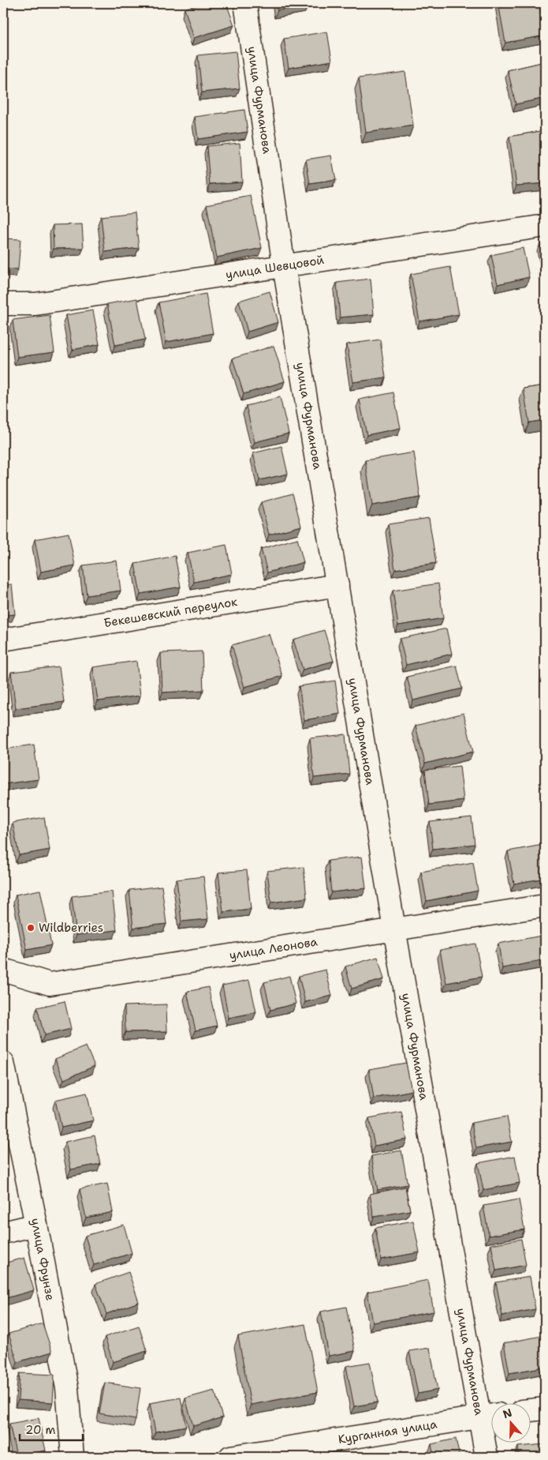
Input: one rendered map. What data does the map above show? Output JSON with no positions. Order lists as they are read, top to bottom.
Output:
{
  "streets": {
    "street": [
      "улица Фурманова",
      "улица Шевцовой",
      "Бекешевский переулок",
      "улица Леонова",
      "улица Фрунзе",
      "Курганная улица"
    ]
  },
  "crossings": [
    ["улица Фурманова", "улица Шевцовой"],
    ["улица Фурманова", "Бекешевский переулок"],
    ["улица Фурманова", "улица Леонова"],
    ["улица Фурманова", "Курганная улица"]
  ],
  "places": ["Wildberries"],
  "scale_bar": "20 m",
  "north": "top"
}
